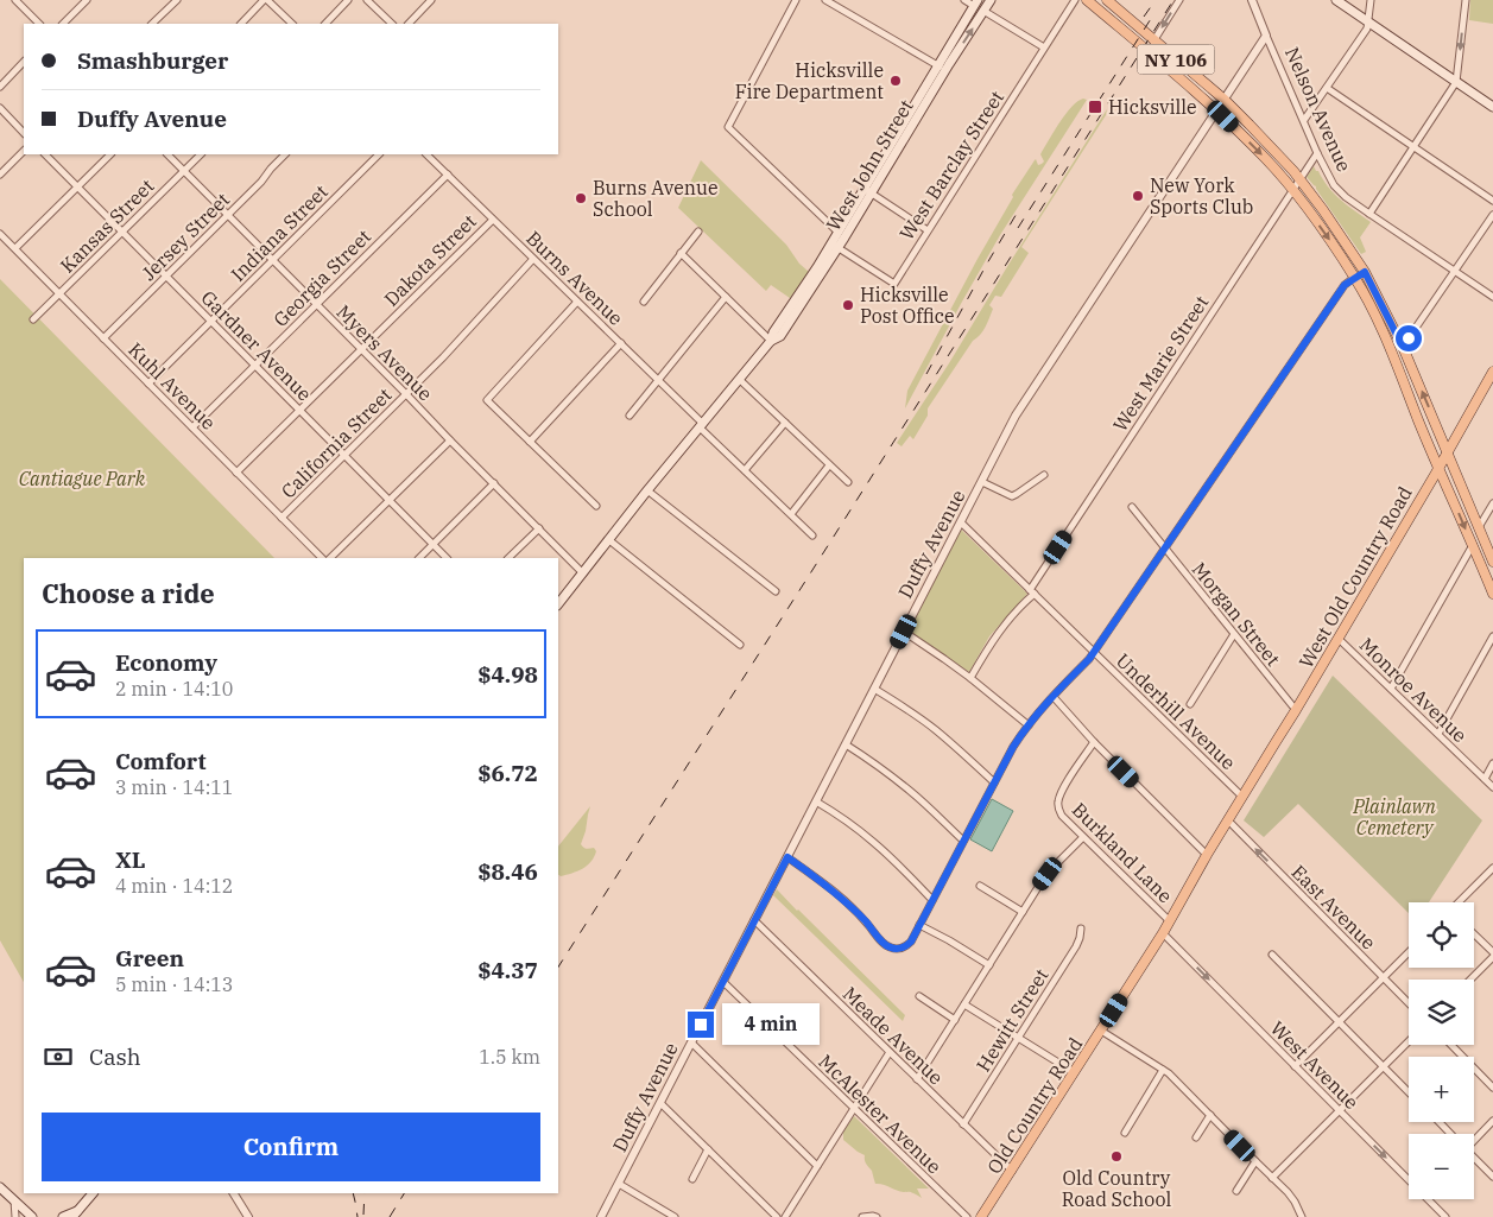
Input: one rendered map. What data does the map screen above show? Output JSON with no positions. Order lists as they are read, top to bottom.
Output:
{
  "streets": {
    "main road": [
      "NY 106",
      "West John Street",
      "West Old Country Road",
      "Old Country Road"
    ],
    "street": [
      "Nelson Avenue",
      "West Barclay Street",
      "Kansas Street",
      "Indiana Street",
      "Jersey Street",
      "Dakota Street",
      "Georgia Street",
      "Burns Avenue",
      "Gardner Avenue",
      "Myers Avenue",
      "West Marie Street",
      "Kuhl Avenue",
      "California Street",
      "Duffy Avenue",
      "Morgan Street",
      "Monroe Avenue",
      "Underhill Avenue",
      "Burkland Lane",
      "East Avenue",
      "Hewitt Street",
      "Meade Avenue",
      "West Avenue",
      "McAlester Avenue"
    ]
  },
  "crossings": [
    ["NY 106", "West Marie Street"],
    ["NY 106", "Duffy Avenue"],
    ["NY 106", "West Old Country Road"],
    ["Nelson Avenue", "West Marie Street"],
    ["Nelson Avenue", "Duffy Avenue"],
    ["West John Street", "West Barclay Street"],
    ["West John Street", "Burns Avenue"],
    ["West John Street", "Myers Avenue"],
    ["Kansas Street", "Gardner Avenue"],
    ["Kansas Street", "Myers Avenue"],
    ["Kansas Street", "Kuhl Avenue"],
    ["Indiana Street", "Gardner Avenue"],
    ["Indiana Street", "Myers Avenue"],
    ["Indiana Street", "Kuhl Avenue"],
    ["Jersey Street", "Gardner Avenue"],
    ["Jersey Street", "Myers Avenue"],
    ["Jersey Street", "Kuhl Avenue"],
    ["Dakota Street", "Burns Avenue"],
    ["Dakota Street", "Gardner Avenue"],
    ["Dakota Street", "Myers Avenue"],
    ["Dakota Street", "Kuhl Avenue"],
    ["Georgia Street", "Burns Avenue"],
    ["Georgia Street", "Gardner Avenue"],
    ["Georgia Street", "Myers Avenue"],
    ["Georgia Street", "Kuhl Avenue"],
    ["Burns Avenue", "California Street"],
    ["Gardner Avenue", "California Street"],
    ["Myers Avenue", "California Street"],
    ["West Marie Street", "Underhill Avenue"],
    ["Kuhl Avenue", "California Street"],
    ["Duffy Avenue", "Underhill Avenue"],
    ["Duffy Avenue", "Meade Avenue"],
    ["Duffy Avenue", "McAlester Avenue"],
    ["West Old Country Road", "Morgan Street"],
    ["West Old Country Road", "Monroe Avenue"],
    ["West Old Country Road", "Underhill Avenue"],
    ["West Old Country Road", "Old Country Road"],
    ["Underhill Avenue", "Old Country Road"],
    ["Burkland Lane", "Old Country Road"],
    ["East Avenue", "Old Country Road"],
    ["Hewitt Street", "Meade Avenue"],
    ["Meade Avenue", "Old Country Road"],
    ["West Avenue", "Old Country Road"]
  ],
  "one_way": ["East Avenue", "West Avenue"],
  "parks": ["Cantiague Park", "Plainlawn Cemetery"],
  "places": {
    "other": [
      "Hicksville Fire Department",
      "New York Sports Club",
      "Burns Avenue School",
      "Hicksville Post Office",
      "Old Country Road School"
    ],
    "transit": ["Hicksville"]
  },
  "page": {
    "banner": ["Smashburger", "Duffy Avenue"],
    "heading": "Choose a ride",
    "list": [
      {
        "name": "Economy",
        "note": "2 min · 14:10",
        "value": "$4.98"
      },
      {
        "name": "Comfort",
        "note": "3 min · 14:11",
        "value": "$6.72"
      },
      {
        "name": "XL",
        "note": "4 min · 14:12",
        "value": "$8.46"
      },
      {
        "name": "Green",
        "note": "5 min · 14:13",
        "value": "$4.37"
      }
    ],
    "map_buttons": ["+", "−"],
    "bubble": "4 min",
    "pay": ["Cash", "1.5 km"],
    "buttons": "Confirm"
  }
}
